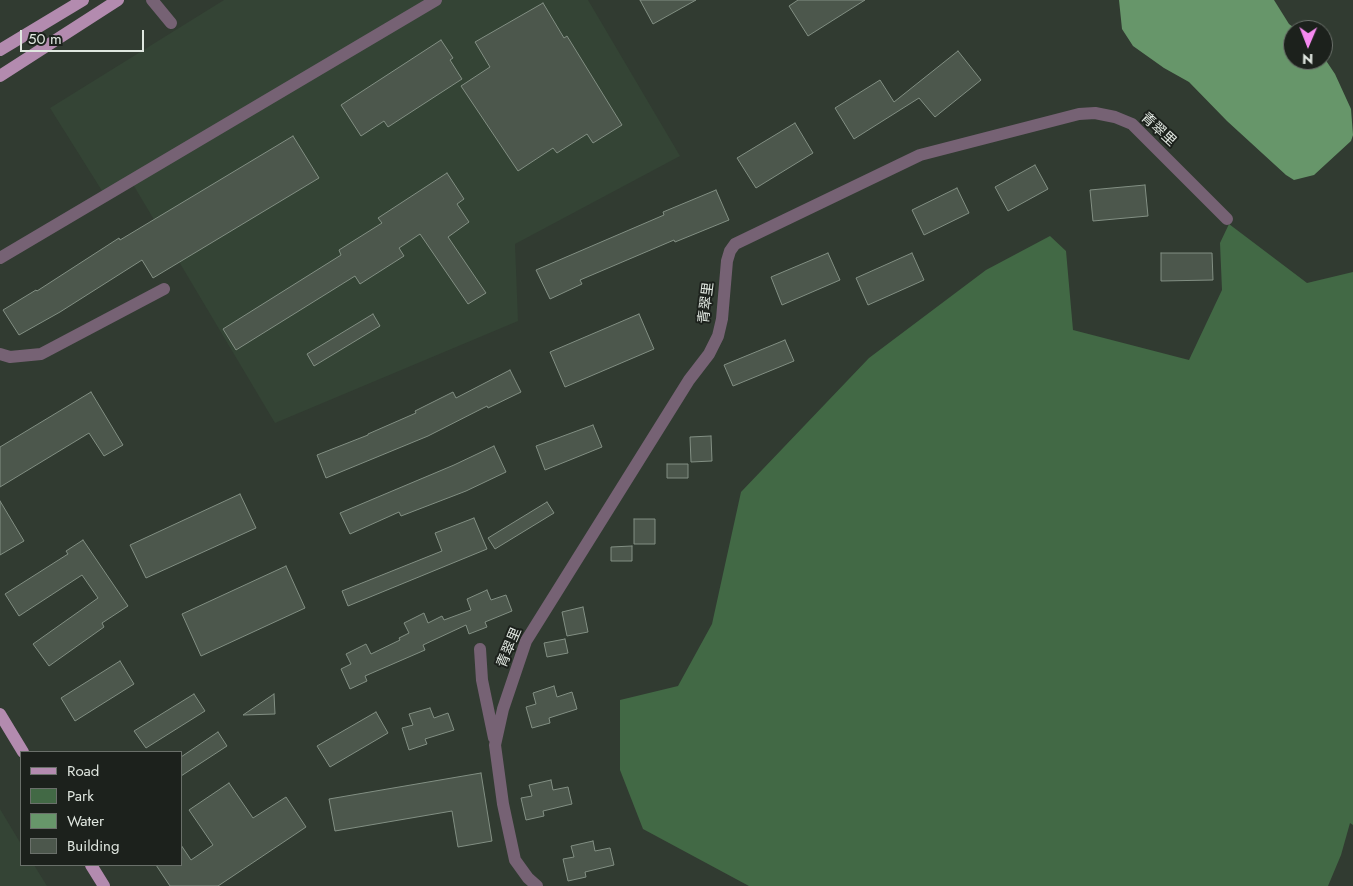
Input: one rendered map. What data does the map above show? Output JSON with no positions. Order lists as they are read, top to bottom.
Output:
{
  "streets": {
    "street": ["青翠里"]
  },
  "legend": [
    "Road",
    "Park",
    "Water",
    "Building"
  ],
  "scale_bar": "50 m",
  "north": "bottom"
}
